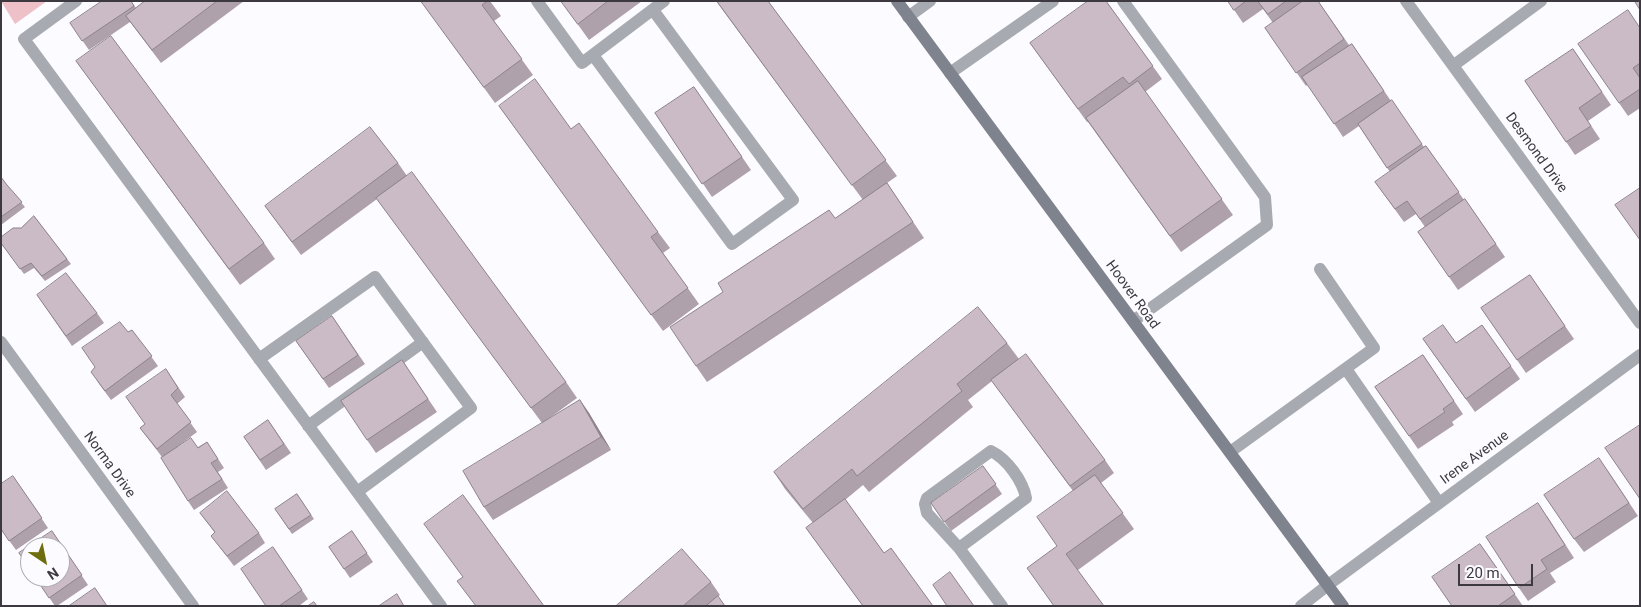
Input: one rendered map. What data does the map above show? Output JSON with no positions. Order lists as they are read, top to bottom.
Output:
{
  "streets": {
    "main road": ["Hoover Road"],
    "street": ["Desmond Drive", "Irene Avenue", "Norma Drive"]
  },
  "crossings": [
    ["Hoover Road", "Irene Avenue"]
  ],
  "scale_bar": "20 m",
  "north": "bottom right"
}
